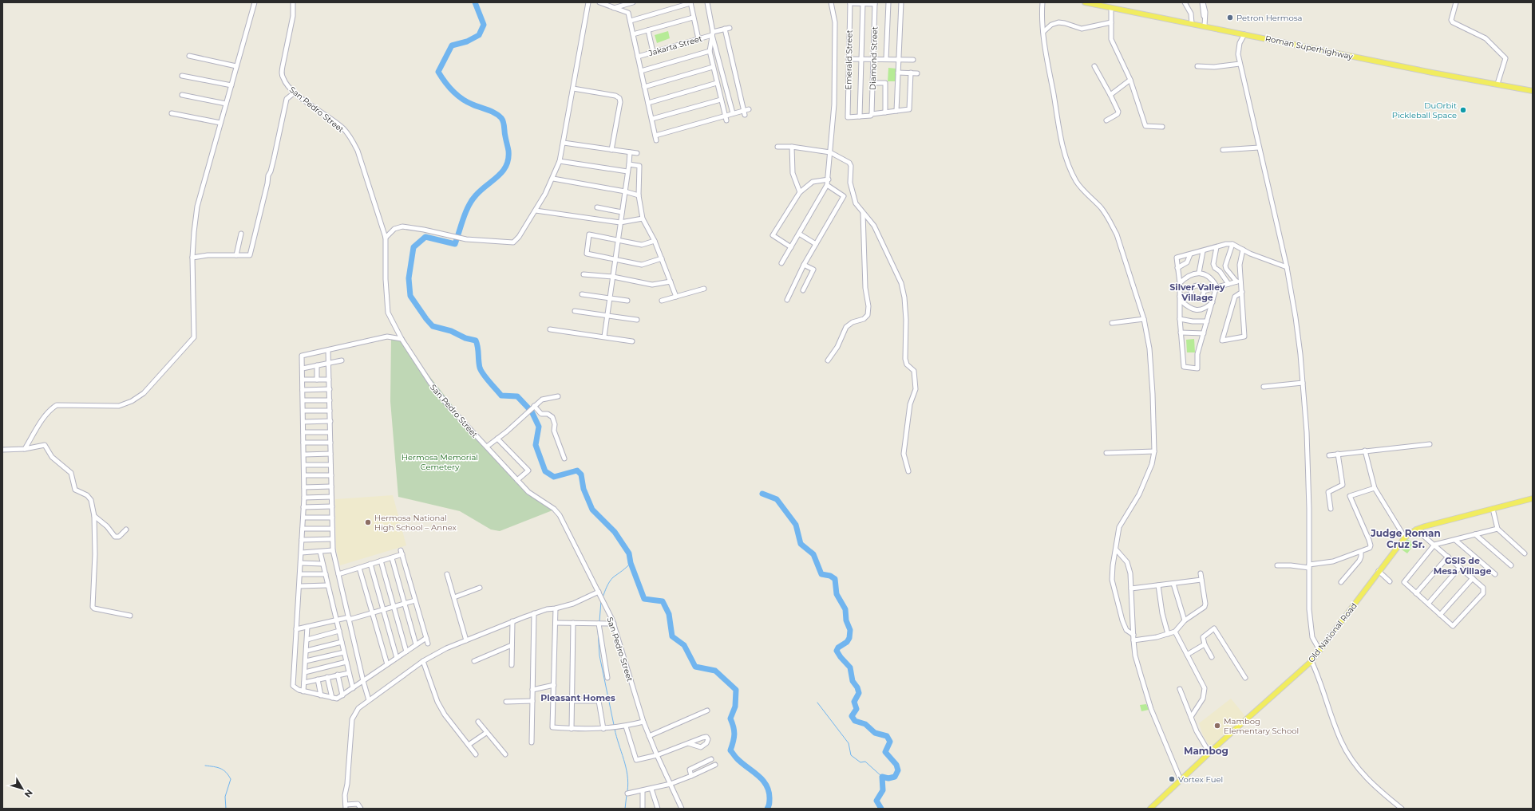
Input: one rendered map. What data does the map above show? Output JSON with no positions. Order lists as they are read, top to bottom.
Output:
{
  "streets": {
    "main road": ["Roman Superhighway", "Old National Road"],
    "street": [
      "Jakarta Street",
      "Diamond Street",
      "Emerald Street",
      "San Pedro Street"
    ]
  },
  "districts": [
    "Silver Valley Village",
    "Judge Roman Cruz Sr.",
    "GSIS de Mesa Village",
    "Pleasant Homes",
    "Mambog"
  ],
  "parks": ["Hermosa Memorial Cemetery"],
  "places": [
    "Petron Hermosa",
    "DuOrbit Pickleball Space",
    "Hermosa National High School – Annex",
    "Mambog Elementary School",
    "Vortex Fuel"
  ],
  "north": "bottom right"
}
